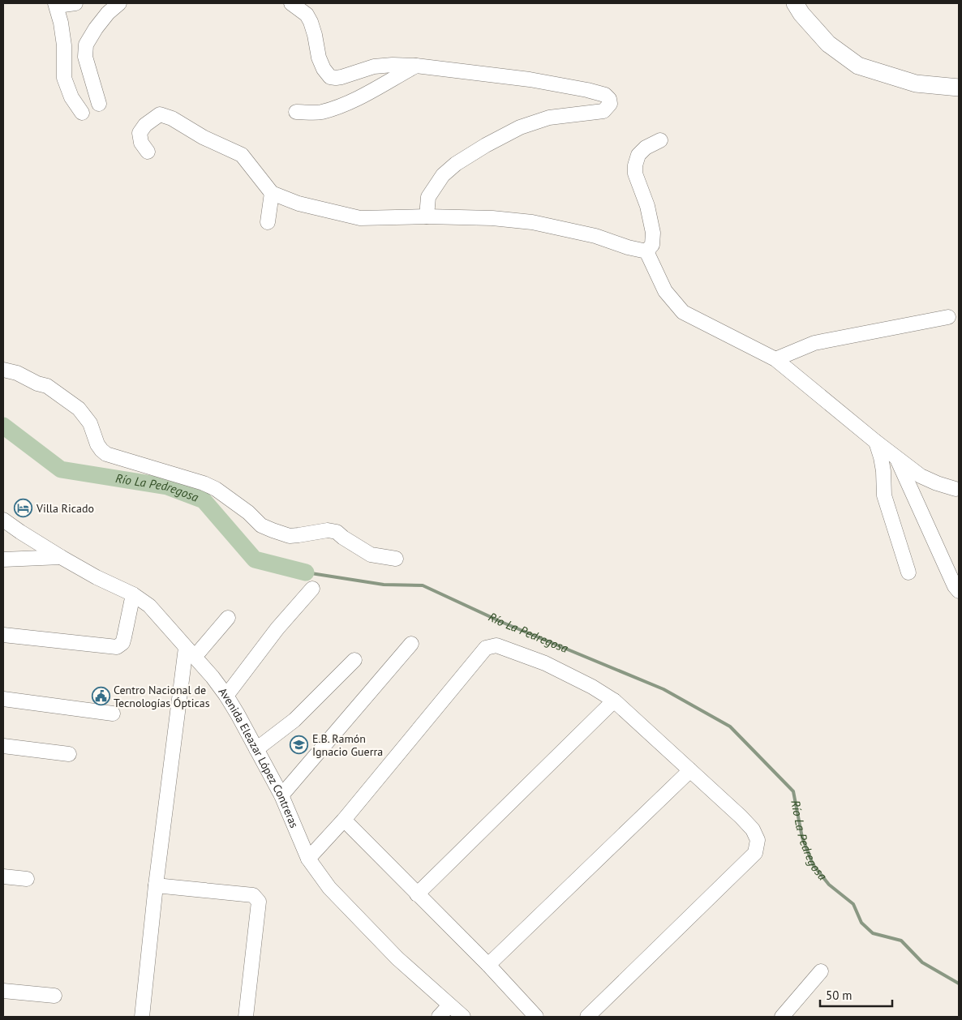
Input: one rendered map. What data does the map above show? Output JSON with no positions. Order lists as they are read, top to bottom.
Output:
{
  "streets": {
    "street": ["Avenida Eleazar López Contreras"]
  },
  "water": ["Río La Pedregosa"],
  "places": {
    "hotel": ["Villa Ricado"],
    "public building": ["Centro Nacional de Tecnologías Ópticas"],
    "school or university": ["E.B. Ramón Ignacio Guerra"]
  },
  "scale_bar": "50 m"
}
